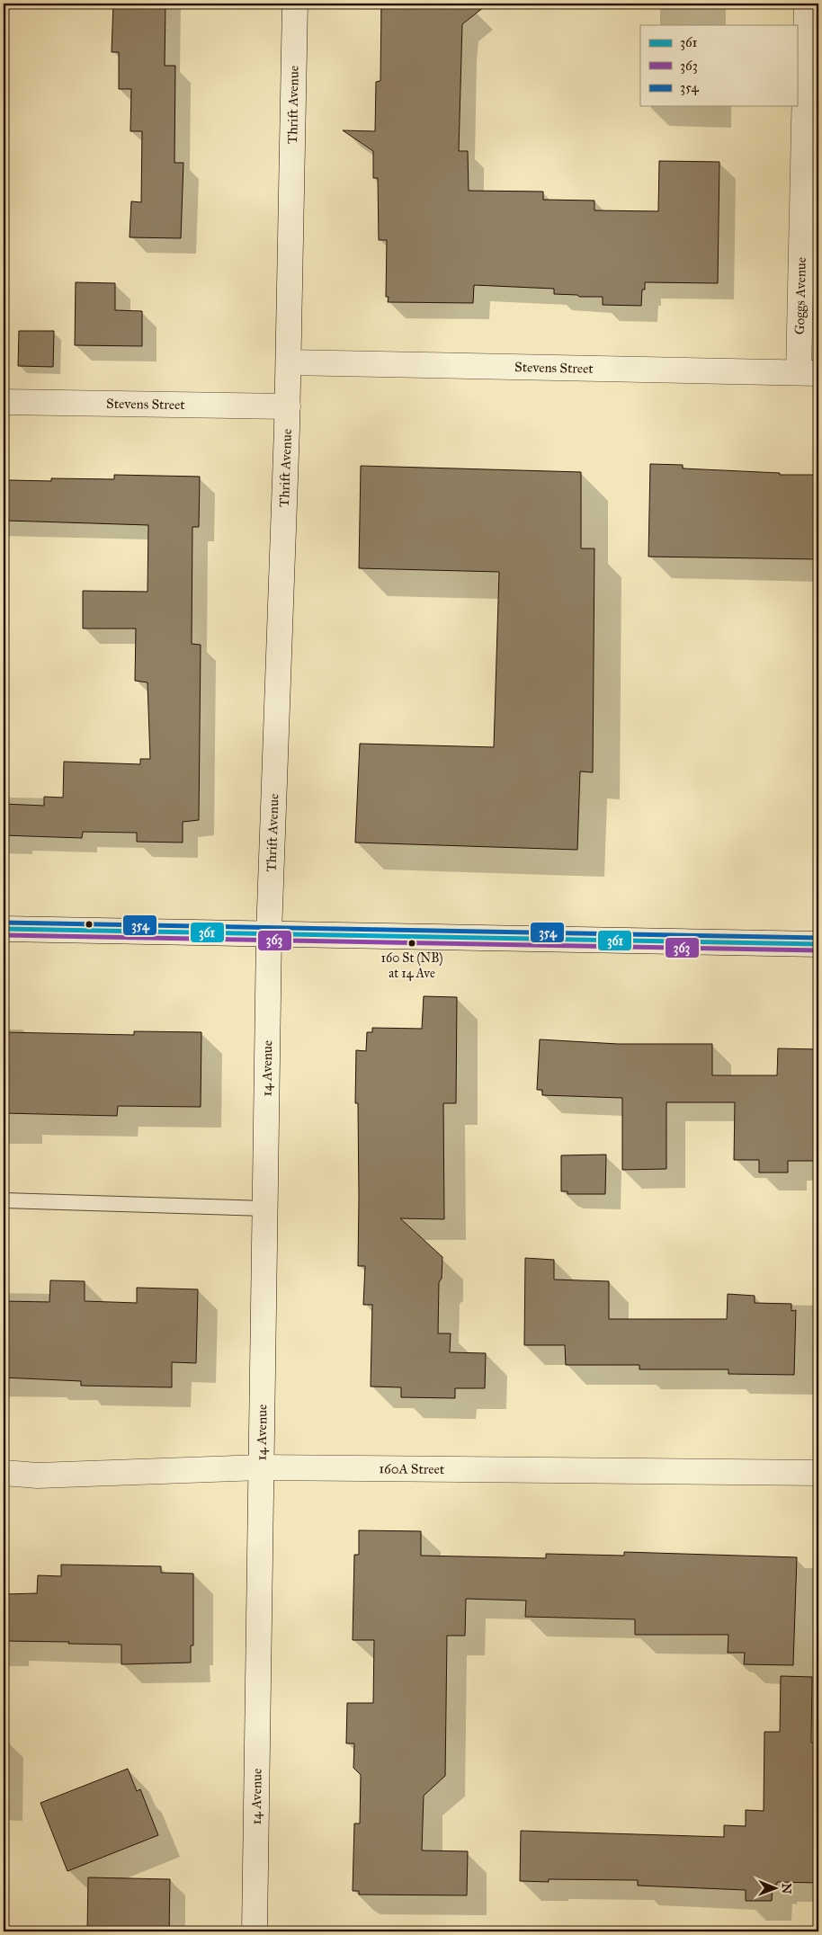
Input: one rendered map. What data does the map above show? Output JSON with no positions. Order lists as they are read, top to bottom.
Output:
{
  "streets": {
    "street": [
      "Thrift Avenue",
      "Goggs Avenue",
      "Stevens Street",
      "14 Avenue",
      "160A Street"
    ]
  },
  "crossings": [
    ["Thrift Avenue", "Stevens Street"],
    ["Thrift Avenue", "14 Avenue"],
    ["Goggs Avenue", "Stevens Street"],
    ["14 Avenue", "160A Street"]
  ],
  "places": ["160 St (NB) at 14 Ave"],
  "lines": ["transit line 354", "transit line 361", "transit line 363"],
  "legend": ["361", "363", "354"],
  "north": "right"
}
